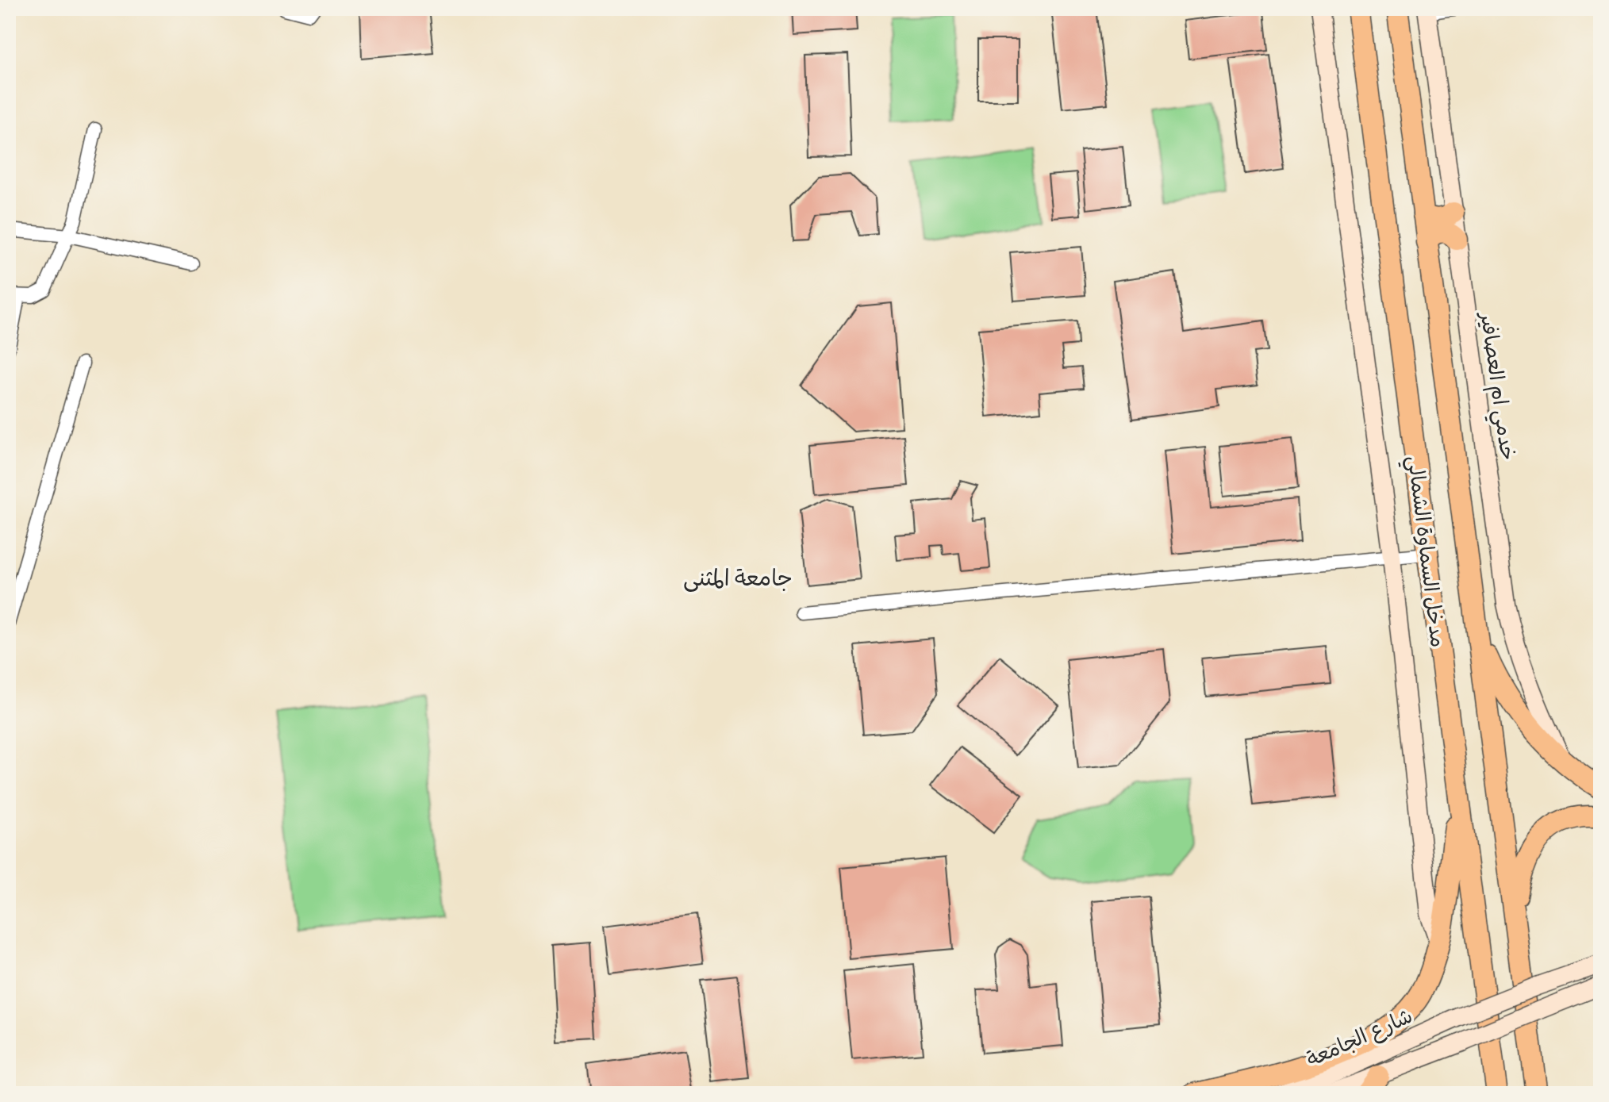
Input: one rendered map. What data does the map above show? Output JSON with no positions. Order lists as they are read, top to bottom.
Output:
{
  "streets": {
    "highway": ["مدخل السماوة الشمالي"],
    "main road": ["خدمي ام العصافير", "شارع الجامعة"]
  },
  "districts": ["جامعة المثنى"]
}
